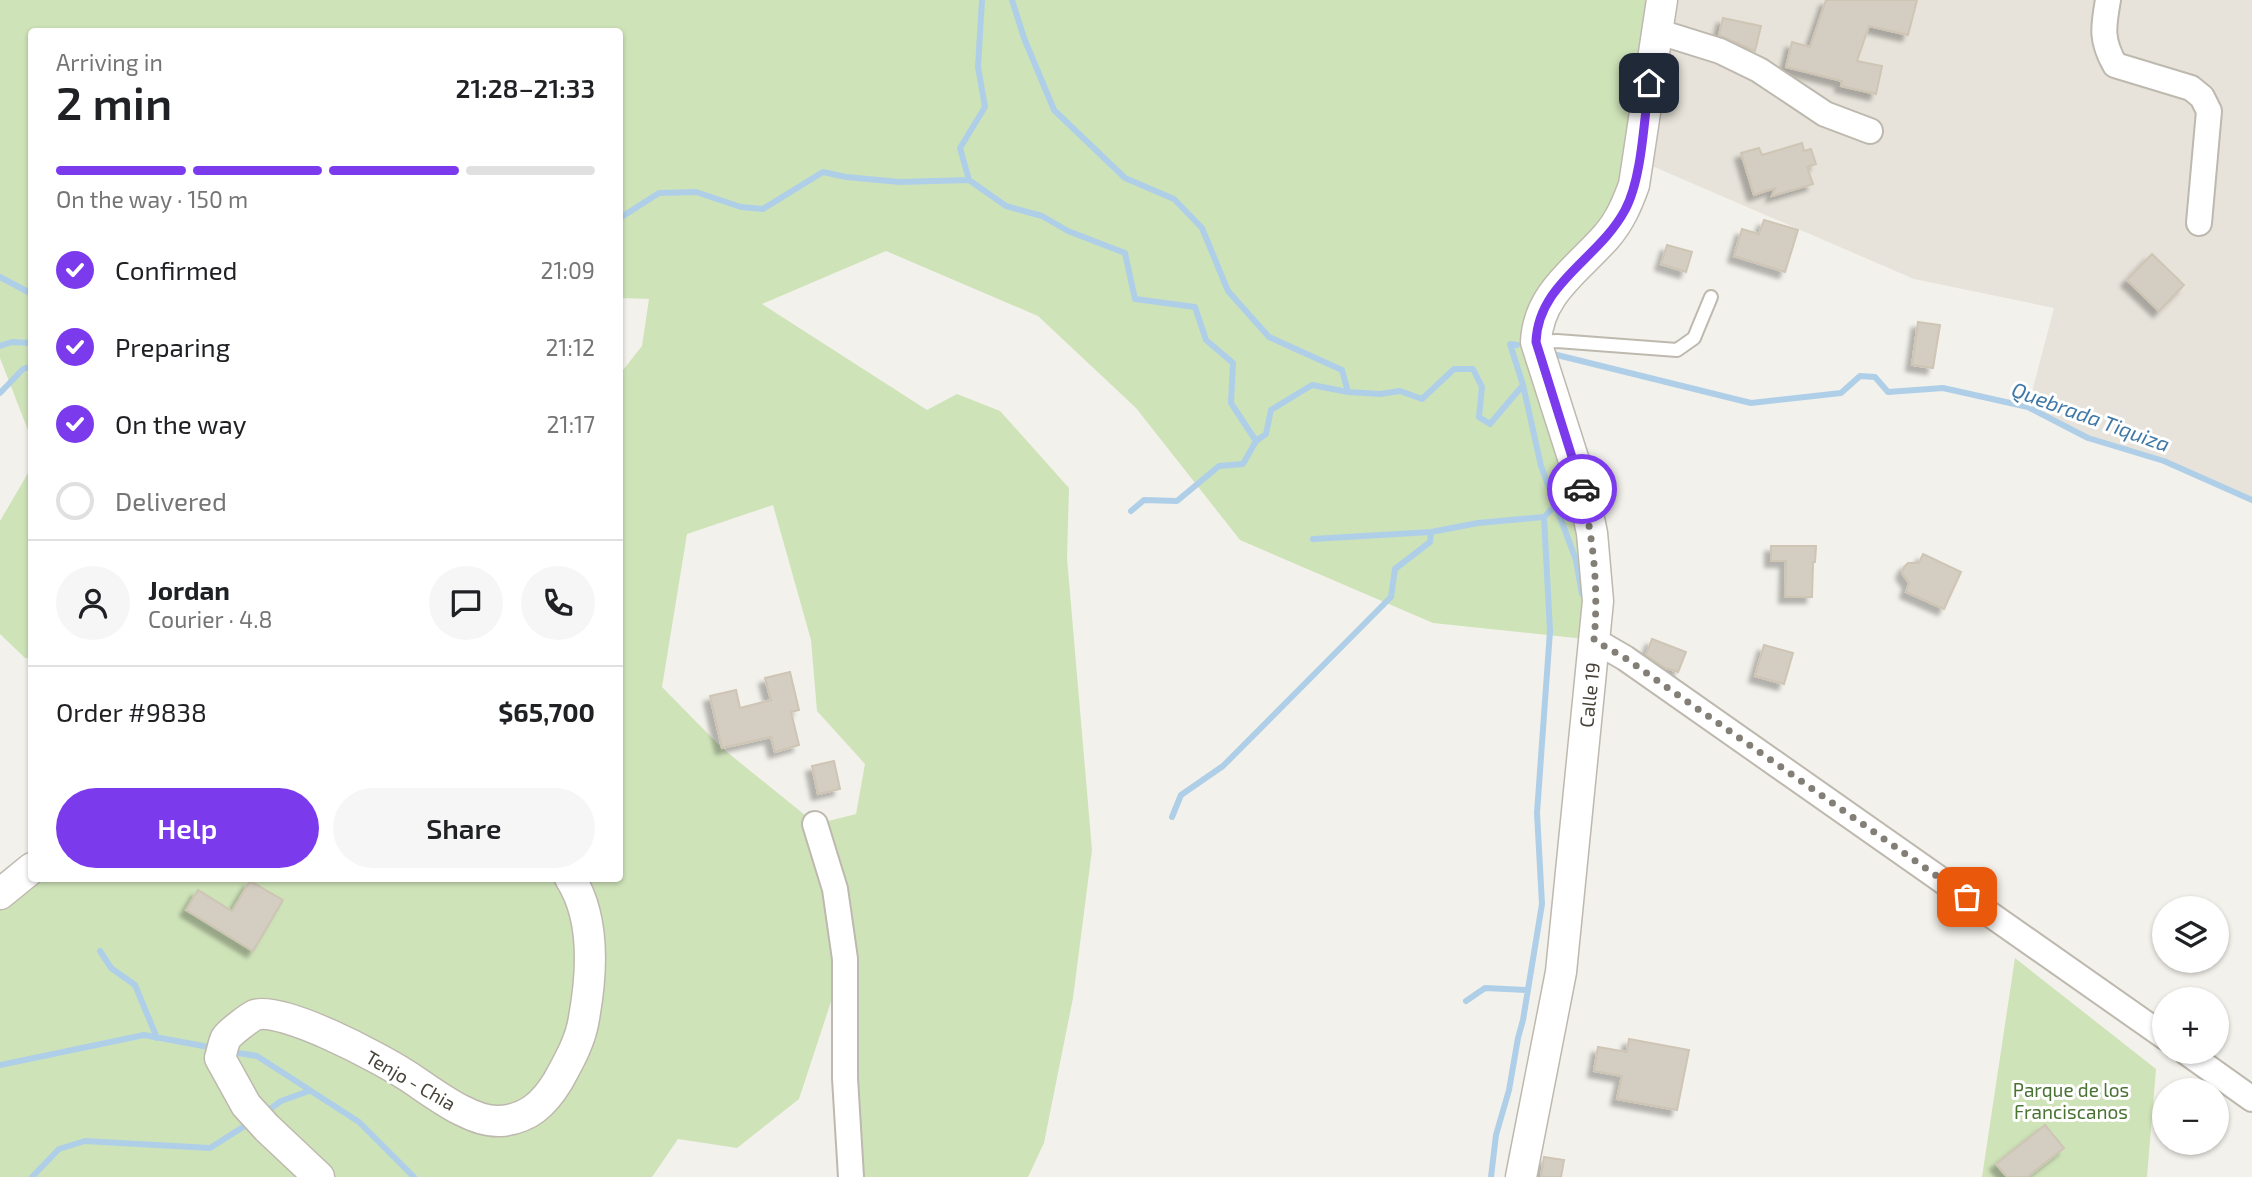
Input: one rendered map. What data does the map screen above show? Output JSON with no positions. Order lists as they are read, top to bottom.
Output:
{
  "streets": {
    "street": ["Calle 19", "Tenjo - Chia"]
  },
  "water": ["Quebrada Tiquiza"],
  "parks": ["Parque de los Franciscanos"],
  "page": {
    "heading": ["2 min", "Arriving in", "21:28–21:33"],
    "panel": [
      "Jordan",
      "Courier · 4.8",
      "Order #9838",
      "$65,700"
    ],
    "bar": "On the way · 150 m",
    "list": [
      ["Confirmed", "21:09"],
      ["Preparing", "21:12"],
      ["On the way", "21:17"],
      "Delivered"
    ],
    "buttons": ["Help", "Share"],
    "map_buttons": ["+", "−"]
  }
}
